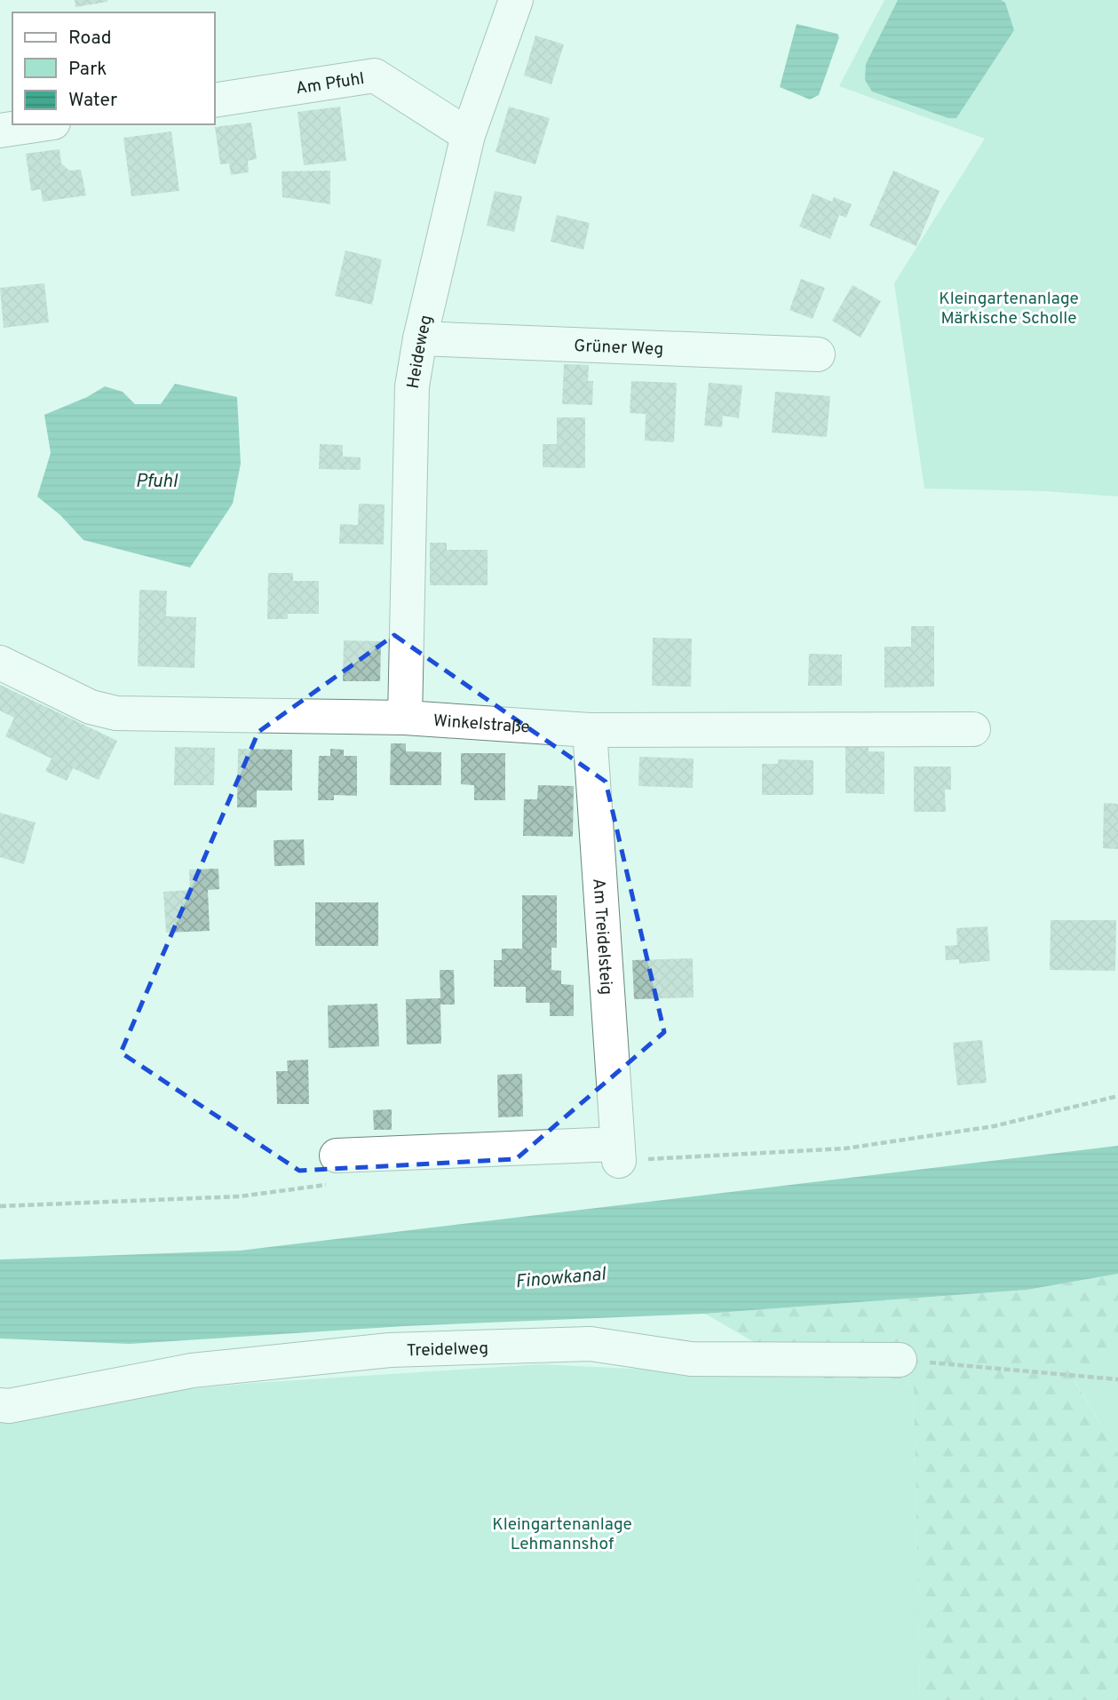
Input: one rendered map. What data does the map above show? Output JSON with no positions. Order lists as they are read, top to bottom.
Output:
{
  "streets": {
    "street": [
      "Am Pfuhl",
      "Grüner Weg",
      "Heideweg",
      "Winkelstraße",
      "Am Treidelsteig",
      "Treidelweg"
    ]
  },
  "crossings": [
    ["Am Pfuhl", "Heideweg"],
    ["Grüner Weg", "Heideweg"],
    ["Heideweg", "Winkelstraße"],
    ["Winkelstraße", "Am Treidelsteig"]
  ],
  "water": ["Pfuhl", "Finowkanal"],
  "parks": ["Kleingartenanlage Märkische Scholle", "Kleingartenanlage Lehmannshof"],
  "legend": ["Road", "Park", "Water"]
}
